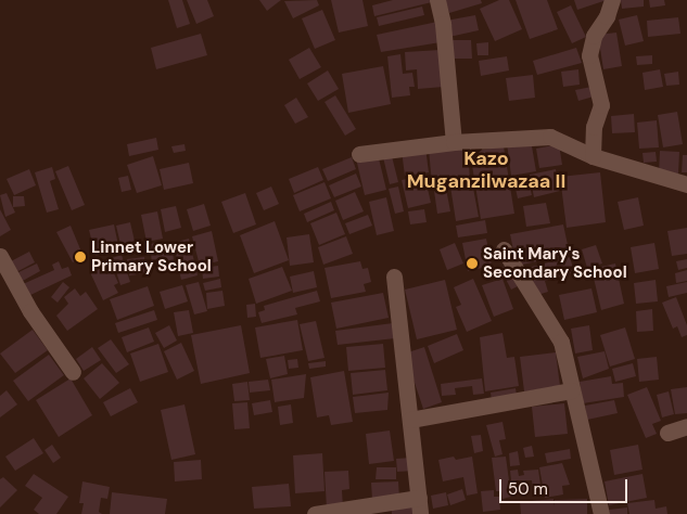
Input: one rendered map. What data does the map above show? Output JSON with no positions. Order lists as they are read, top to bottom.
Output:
{
  "districts": ["Kazo Muganzilwazaa II"],
  "places": ["Linnet Lower Primary School", "Saint Mary's Secondary School"],
  "scale_bar": "50 m"
}
